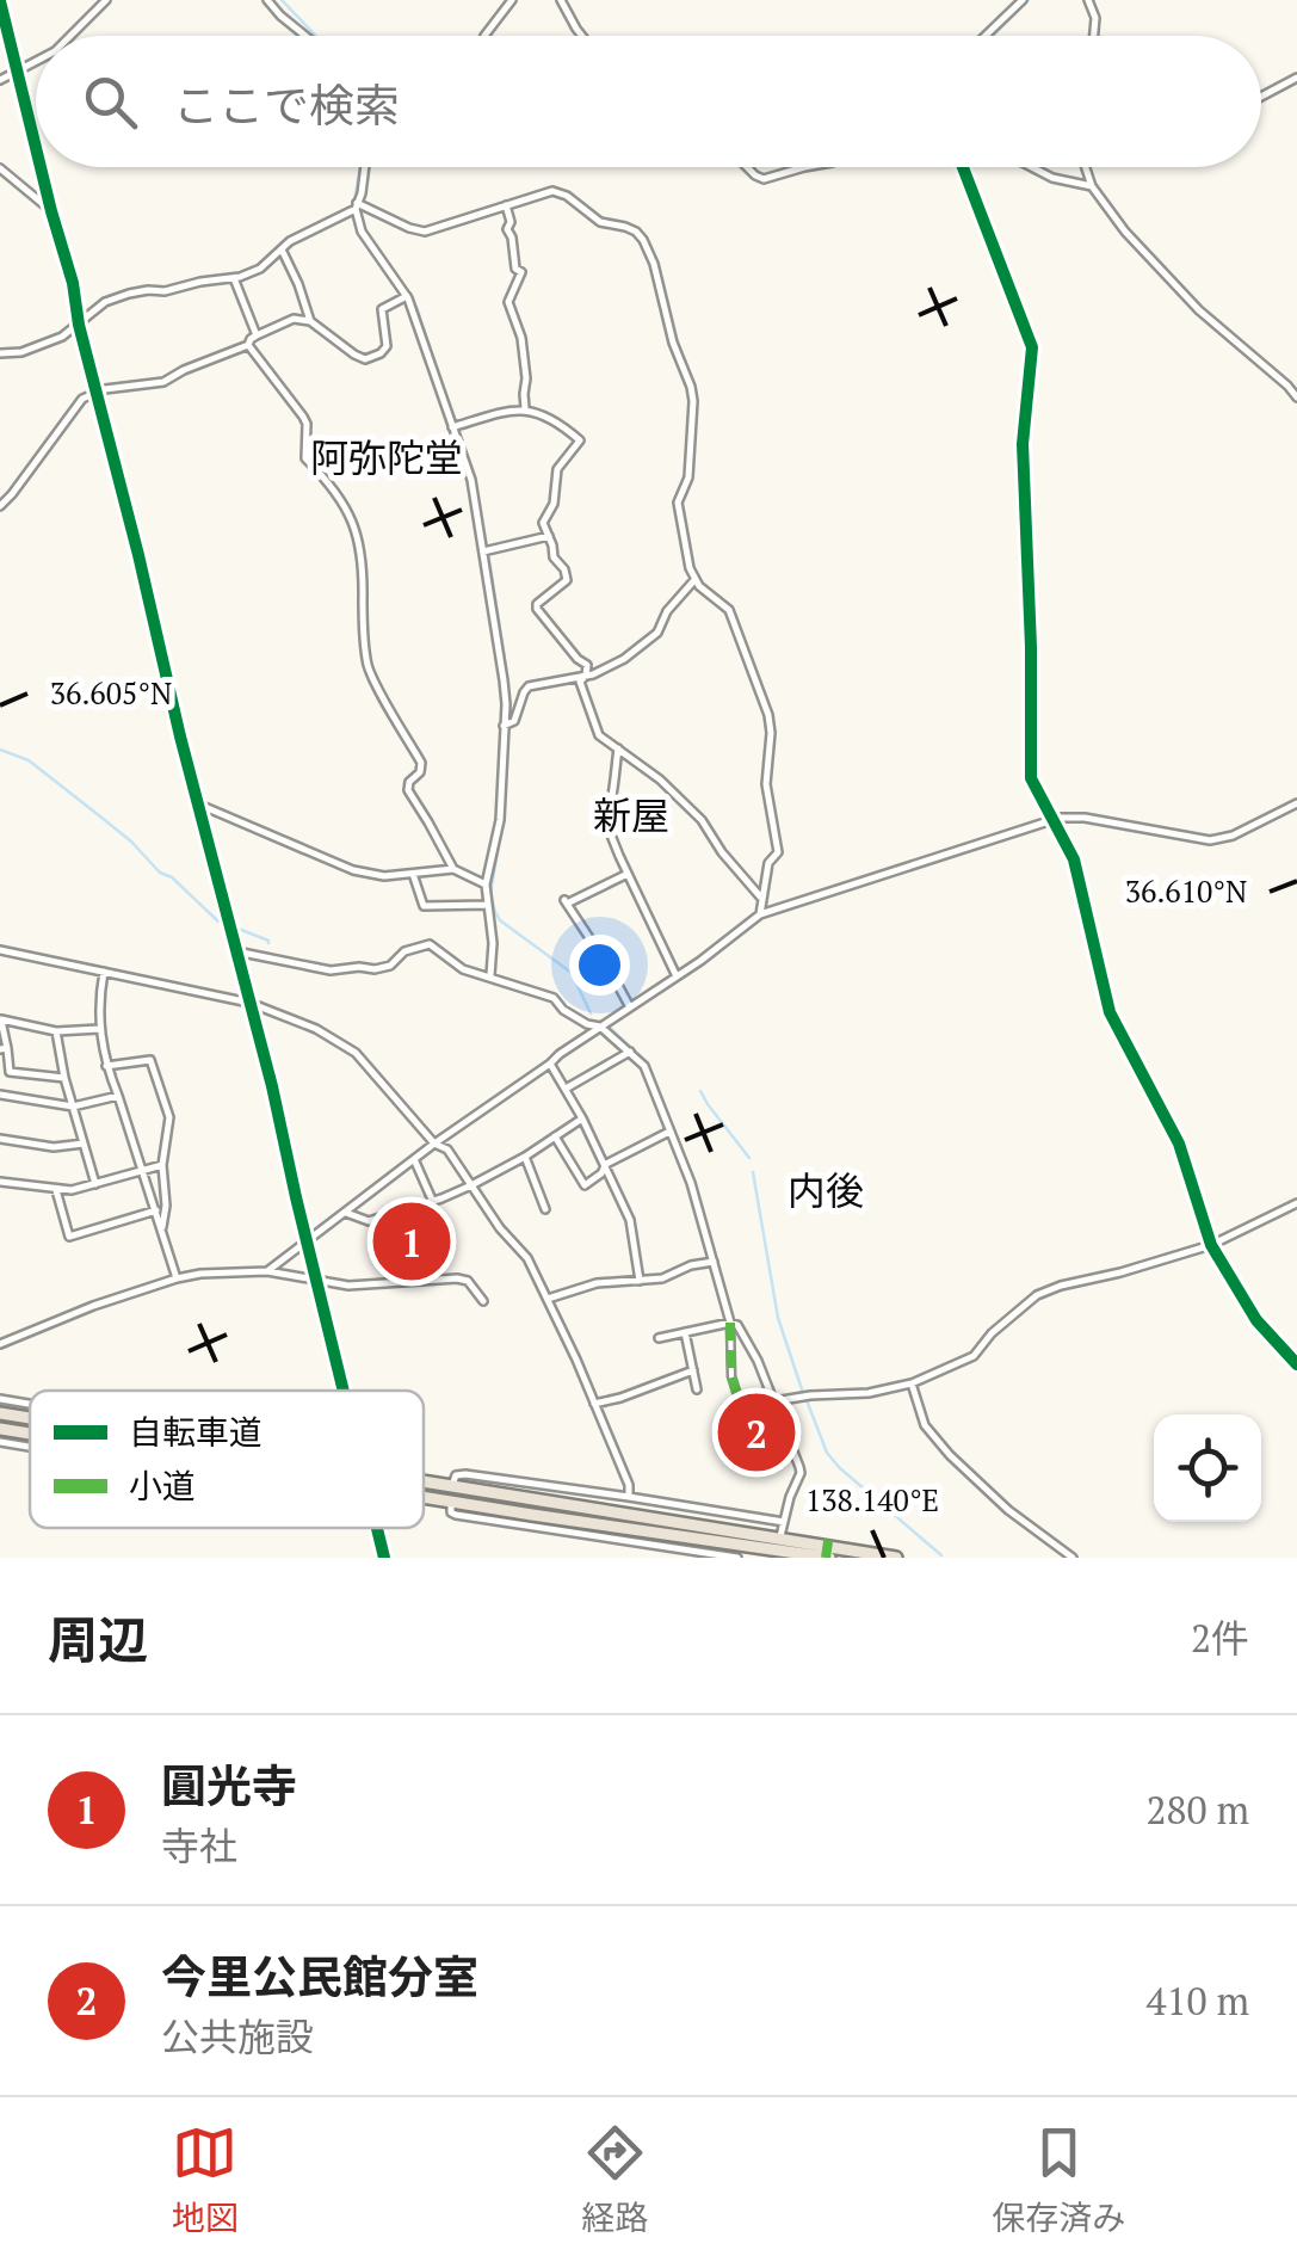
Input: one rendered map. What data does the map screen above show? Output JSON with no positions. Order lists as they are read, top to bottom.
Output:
{
  "districts": ["阿弥陀堂", "新屋", "内後"],
  "legend": ["自転車道", "小道"],
  "page": {
    "search": "ここで検索",
    "pins": ["1", "2"],
    "heading": ["周辺", "2件"],
    "list": [
      {
        "mark": "1",
        "name": "圓光寺",
        "note": "寺社",
        "value": "280 m"
      },
      {
        "mark": "2",
        "name": "今里公民館分室",
        "note": "公共施設",
        "value": "410 m"
      }
    ],
    "nav": ["地図", "経路", "保存済み"]
  },
  "coordinates": ["36.605°N", "36.610°N", "138.140°E"]
}
